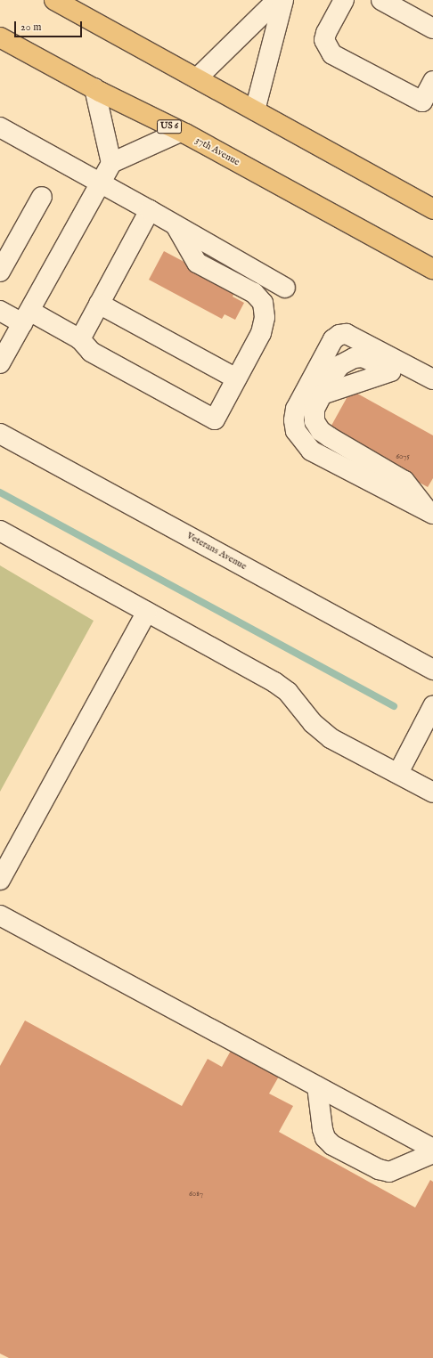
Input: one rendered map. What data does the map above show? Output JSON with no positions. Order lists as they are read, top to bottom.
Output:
{
  "streets": {
    "main road": ["US 6", "37th Avenue"],
    "street": ["Veterans Avenue"]
  },
  "house_numbers": ["6075", "6087"],
  "scale_bar": "20 m"
}
